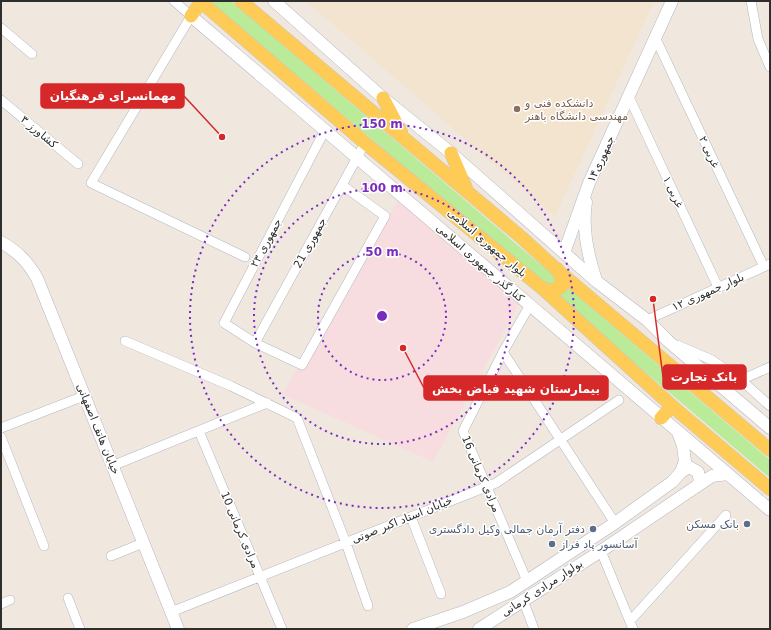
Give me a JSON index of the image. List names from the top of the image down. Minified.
{"streets":{"main road":["بلوار جمهوری اسلامی"],"street":["کشاورز ۳","۲ غربی","جمهوری۱۴","۱ غربی","۲۳ جمهوری","جمهوری 21","کنارگذر جمهوری اسلامی","بلوار جمهوری ۱۲","خیابان هاتف اصفهانی","مرادی کرمانی 16","خیابان استاد اکبر صوتی","مرادی کرمانی 10","بولوار مرادی کرمانی"]},"crossings":[["۲ غربی","جمهوری۱۴"],["۲ غربی","بلوار جمهوری ۱۲"],["جمهوری۱۴","۱ غربی"],["۱ غربی","بلوار جمهوری ۱۲"],["۲۳ جمهوری","جمهوری 21"],["۲۳ جمهوری","کنارگذر جمهوری اسلامی"],["جمهوری 21","بلوار جمهوری اسلامی"],["جمهوری 21","کنارگذر جمهوری اسلامی"],["کنارگذر جمهوری اسلامی","مرادی کرمانی 16"],["کنارگذر جمهوری اسلامی","بولوار مرادی کرمانی"],["خیابان هاتف اصفهانی","خیابان استاد اکبر صوتی"],["مرادی کرمانی 16","خیابان استاد اکبر صوتی"],["مرادی کرمانی 16","بولوار مرادی کرمانی"],["خیابان استاد اکبر صوتی","مرادی کرمانی 10"]],"places":["دانشکده فنی و مهندسی دانشگاه باهنر","مهمانسرای فرهنگیان","بانک تجارت","بیمارستان شهید فیاض بخش","بانک مسکن","دفتر آرمان جمالی وکیل دادگستری","آسانسور پاد فراز"],"rings":["150 m","100 m","50 m"]}
